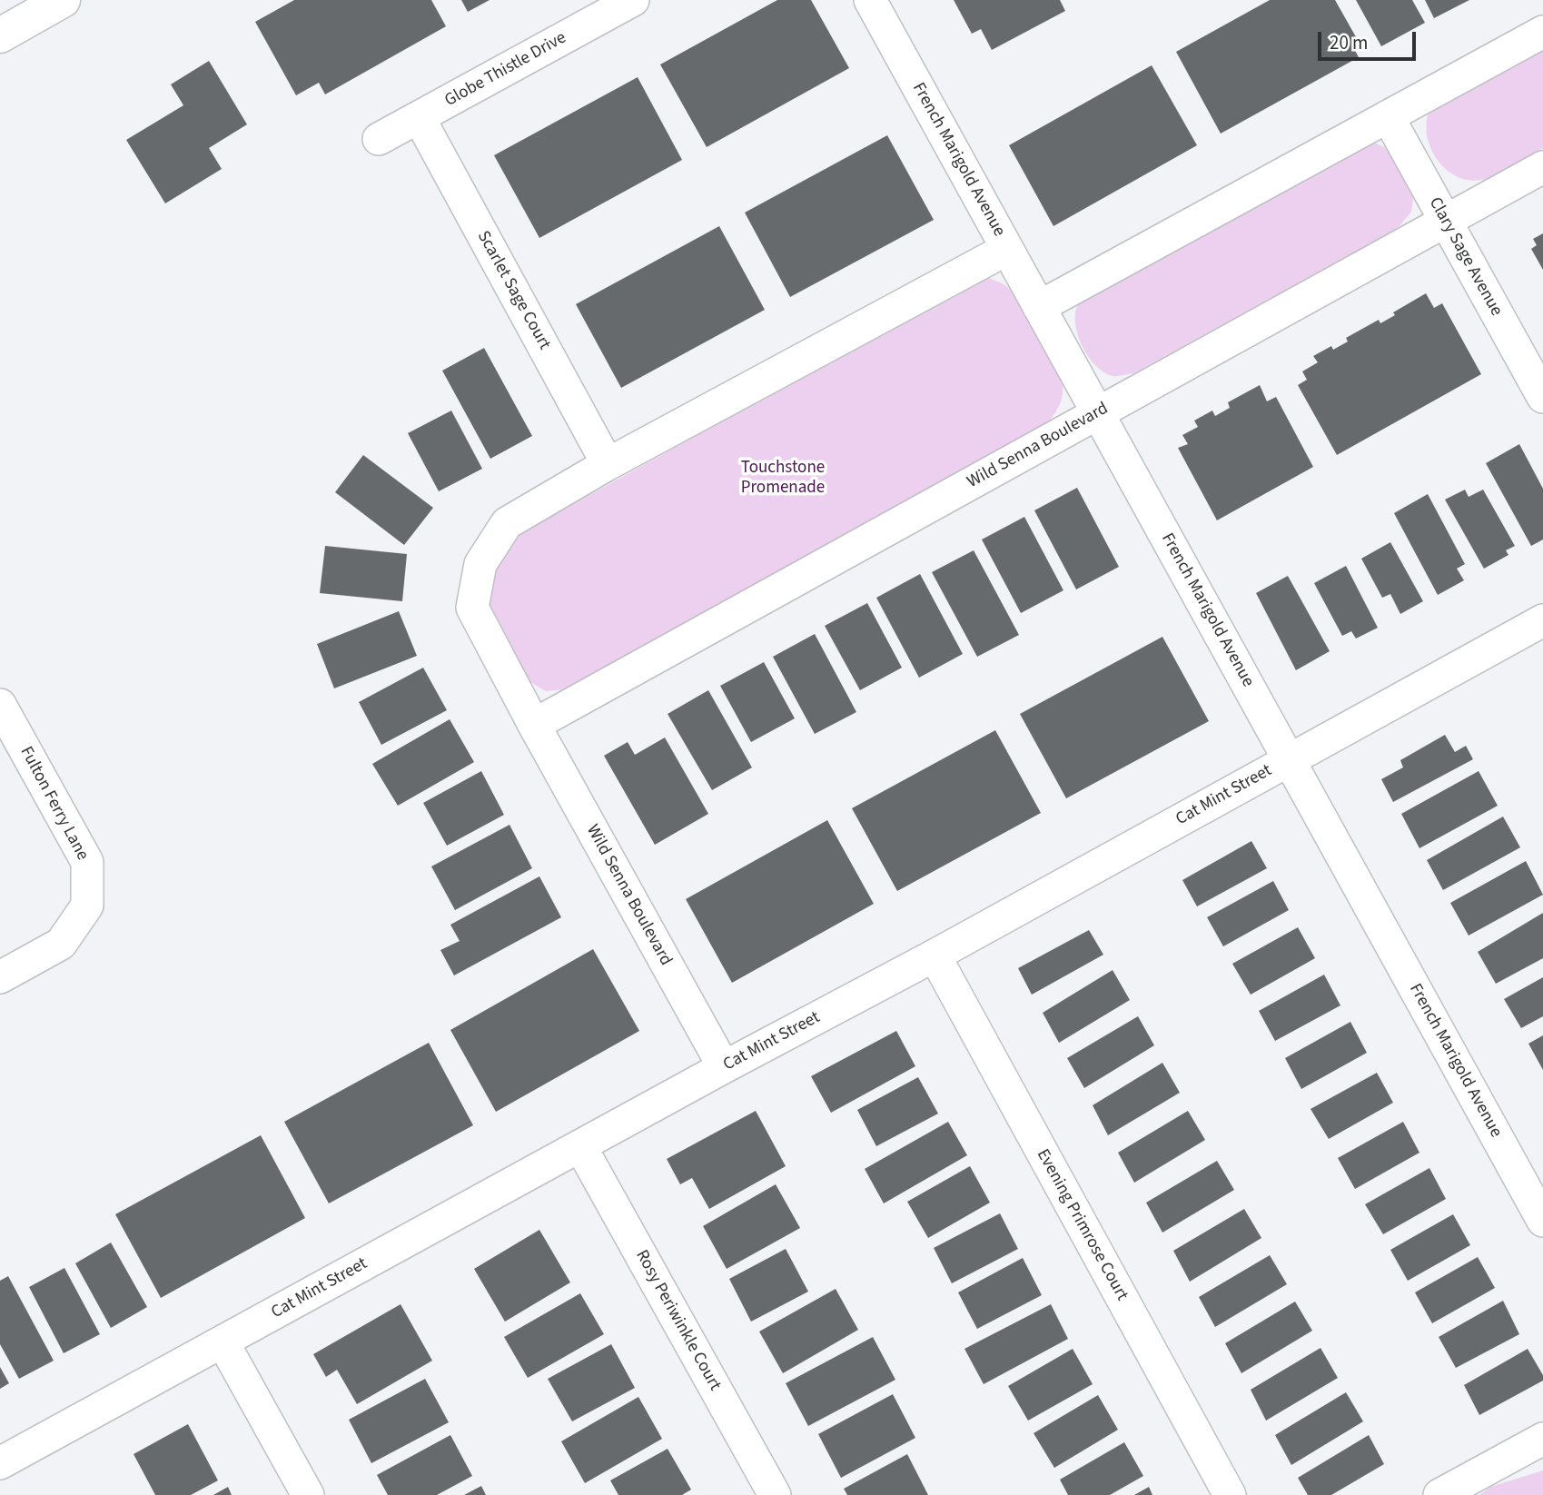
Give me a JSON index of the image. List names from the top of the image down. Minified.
{"streets":{"street":["Globe Thistle Drive","French Marigold Avenue","Clary Sage Avenue","Scarlet Sage Court","Wild Senna Boulevard","Cat Mint Street","Fulton Ferry Lane","Evening Primrose Court","Rosy Periwinkle Court"]},"crossings":[["Globe Thistle Drive","Scarlet Sage Court"],["French Marigold Avenue","Wild Senna Boulevard"],["French Marigold Avenue","Cat Mint Street"],["Clary Sage Avenue","Wild Senna Boulevard"],["Scarlet Sage Court","Wild Senna Boulevard"],["Wild Senna Boulevard","Cat Mint Street"],["Cat Mint Street","Evening Primrose Court"],["Cat Mint Street","Rosy Periwinkle Court"]],"parks":["Touchstone Promenade"],"scale_bar":"20 m"}
